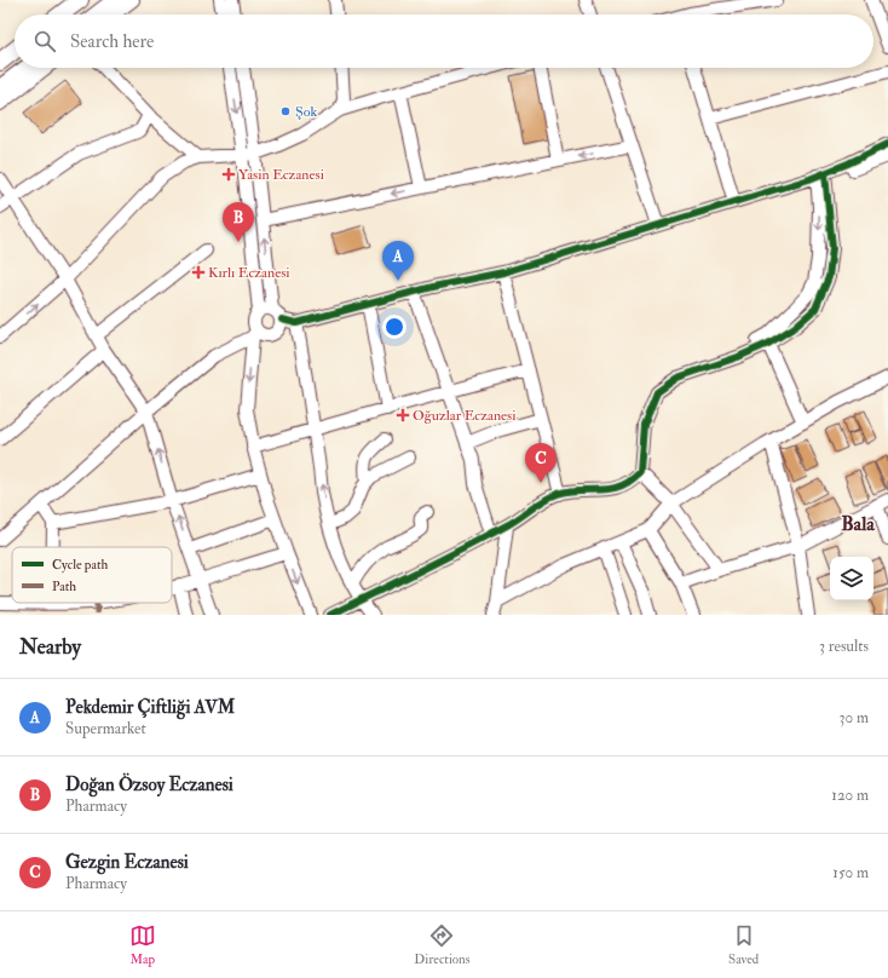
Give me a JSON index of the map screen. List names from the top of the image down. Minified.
{"districts":["Bala"],"places":{"other":["Şok"],"health":["Yasin Eczanesi","Kırlı Eczanesi","Oğuzlar Eczanesi"]},"legend":["Cycle path","Path"],"page":{"search":"Search here","pins":["B","A","C"],"heading":["Nearby","3 results"],"list":[{"mark":"A","name":"Pekdemir Çiftliği AVM","note":"Supermarket","value":"30 m"},{"mark":"B","name":"Doğan Özsoy Eczanesi","note":"Pharmacy","value":"120 m"},{"mark":"C","name":"Gezgin Eczanesi","note":"Pharmacy","value":"150 m"}],"nav":["Map","Directions","Saved"]}}
